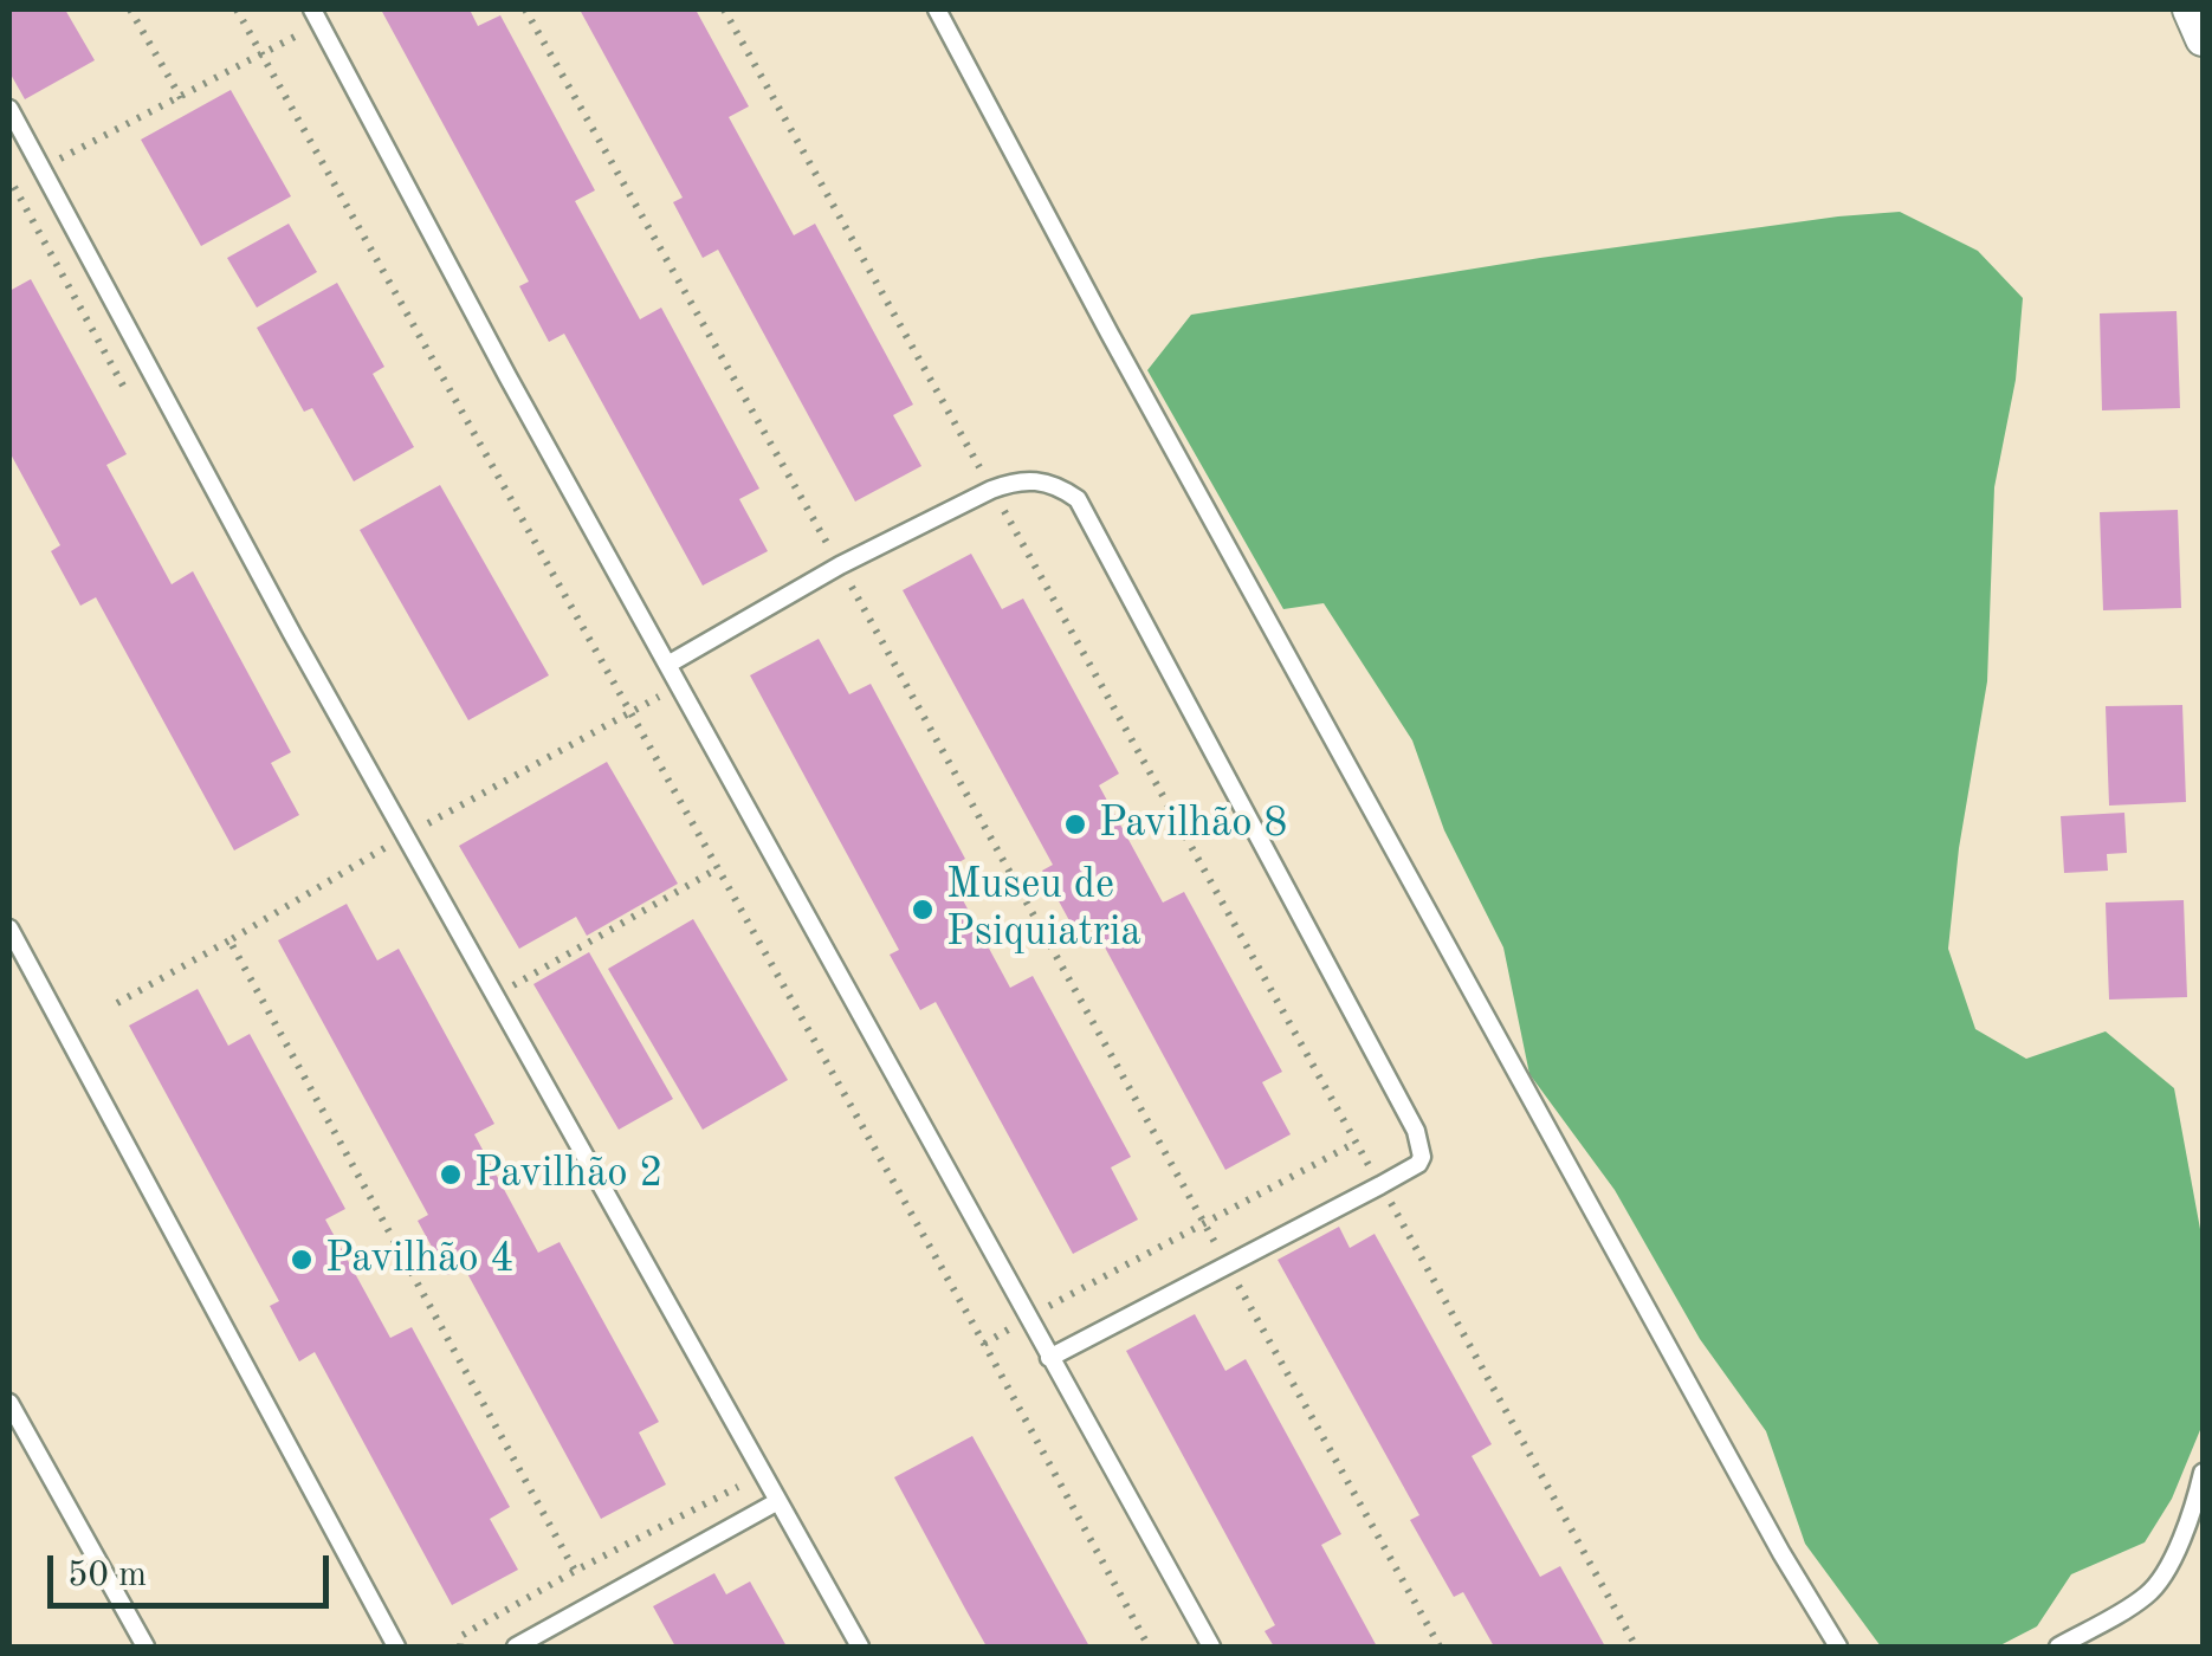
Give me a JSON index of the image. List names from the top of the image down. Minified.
{"places":["Pavilhão 8","Museu de Psiquiatria","Pavilhão 2","Pavilhão 4"],"scale_bar":"50 m"}
